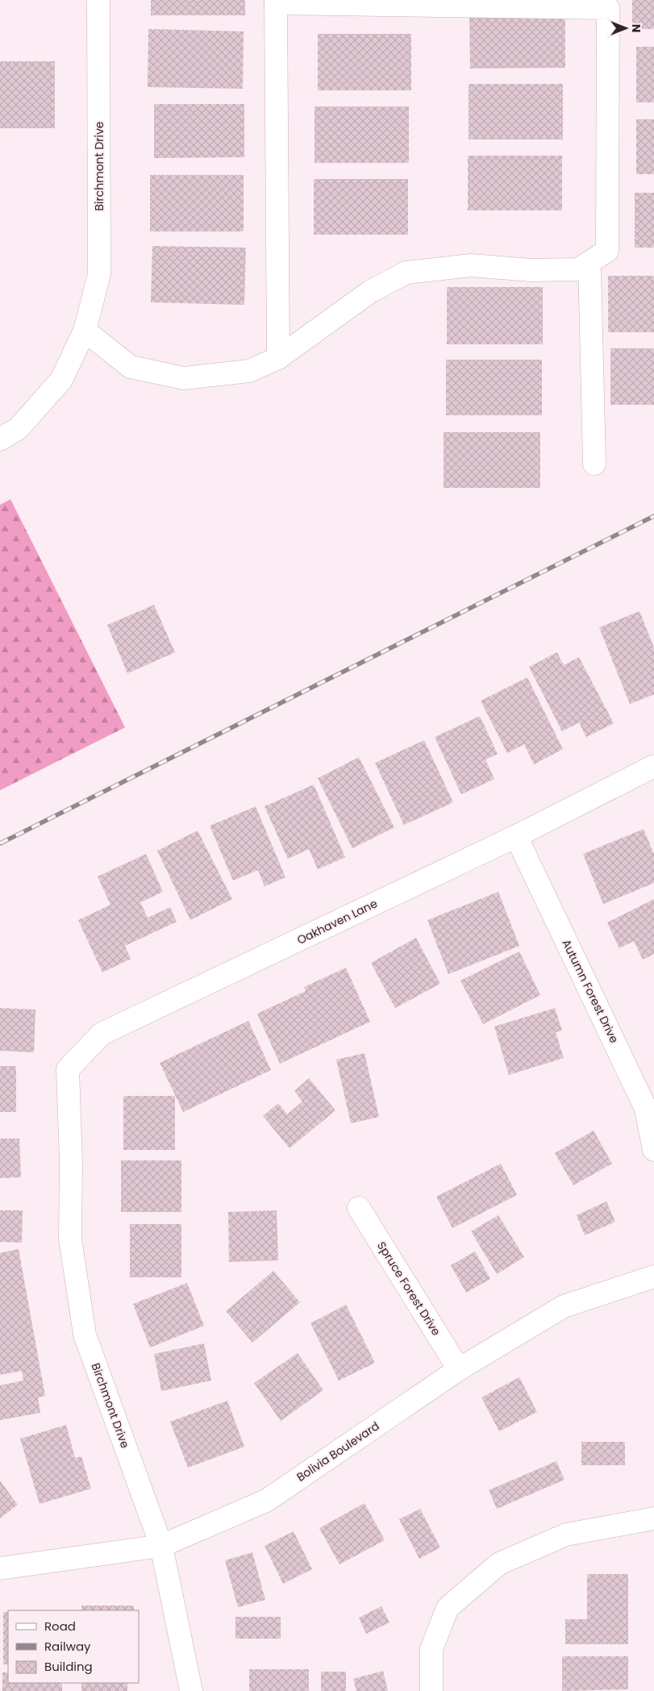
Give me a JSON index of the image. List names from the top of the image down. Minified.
{"streets":{"street":["Birchmont Drive","Oakhaven Lane","Autumn Forest Drive","Spruce Forest Drive","Bolivia Boulevard"]},"crossings":[["Birchmont Drive","Oakhaven Lane"],["Birchmont Drive","Bolivia Boulevard"],["Oakhaven Lane","Autumn Forest Drive"],["Spruce Forest Drive","Bolivia Boulevard"]],"legend":["Road","Railway","Building"],"north":"right"}
